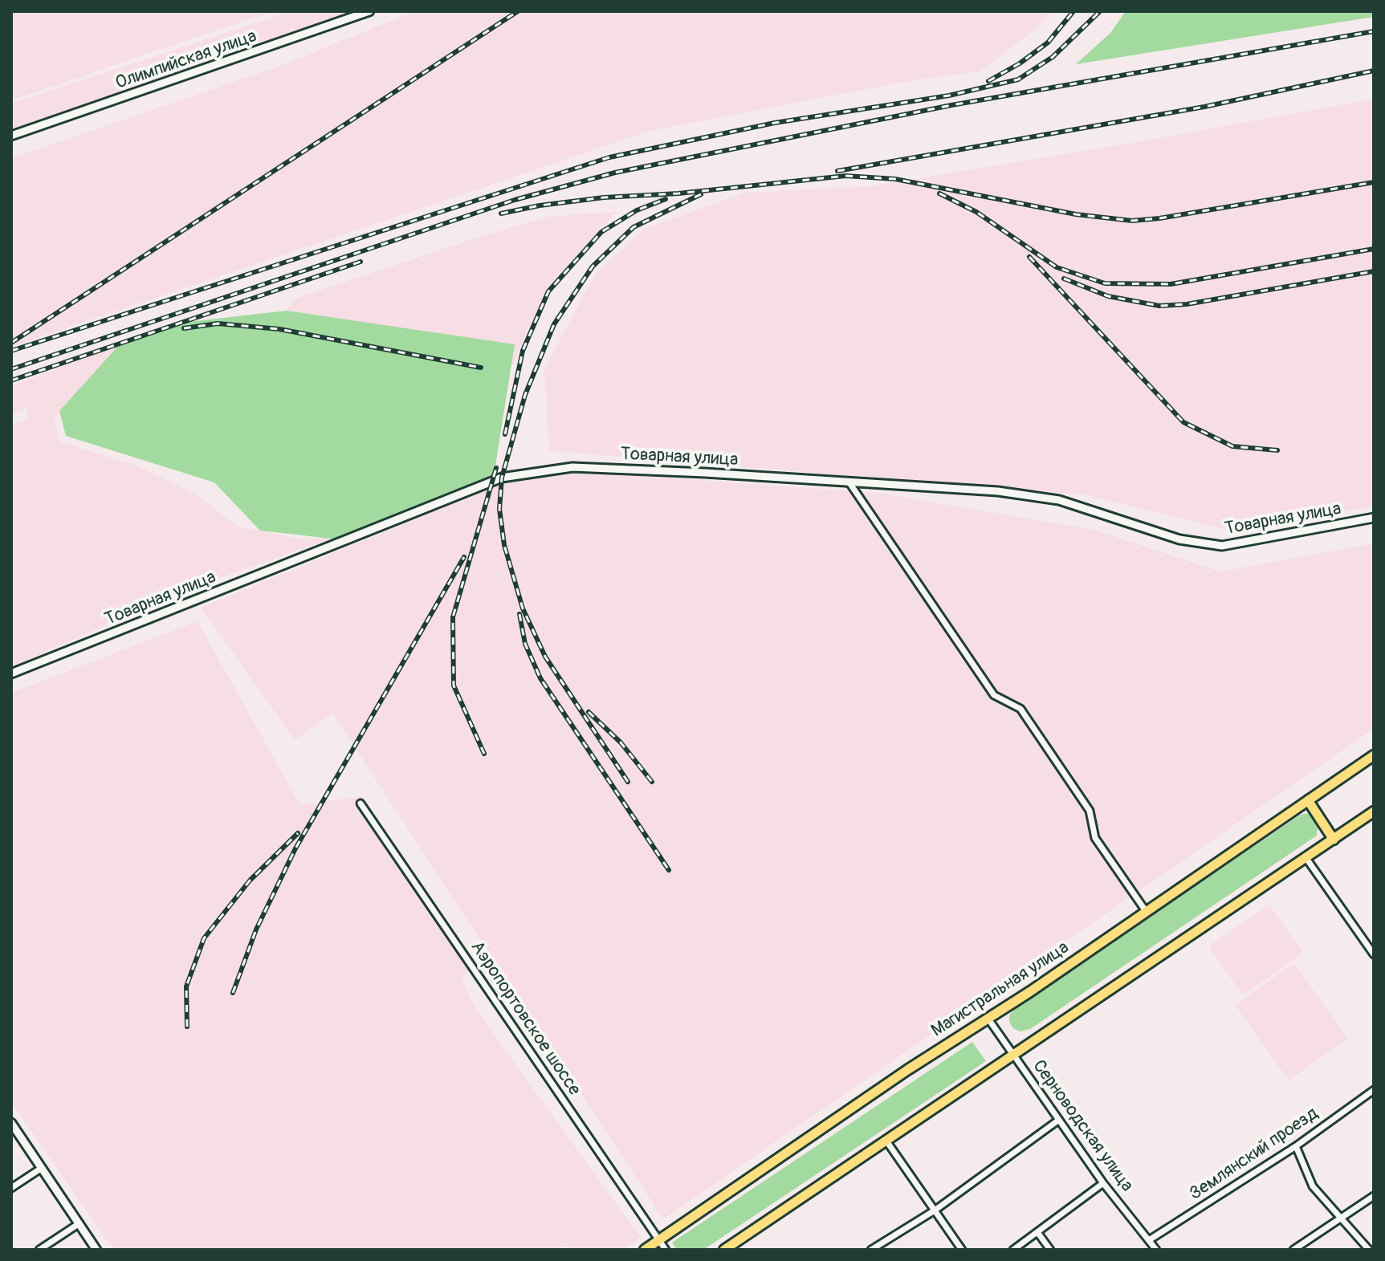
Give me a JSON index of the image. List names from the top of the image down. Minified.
{"streets":{"main road":["Магистральная улица"],"street":["Олимпийская улица","Товарная улица","Аэропортовское шоссе","Серноводская улица","Землянский проезд"]},"crossings":[["Магистральная улица","Аэропортовское шоссе"],["Магистральная улица","Серноводская улица"],["Серноводская улица","Землянский проезд"]]}
